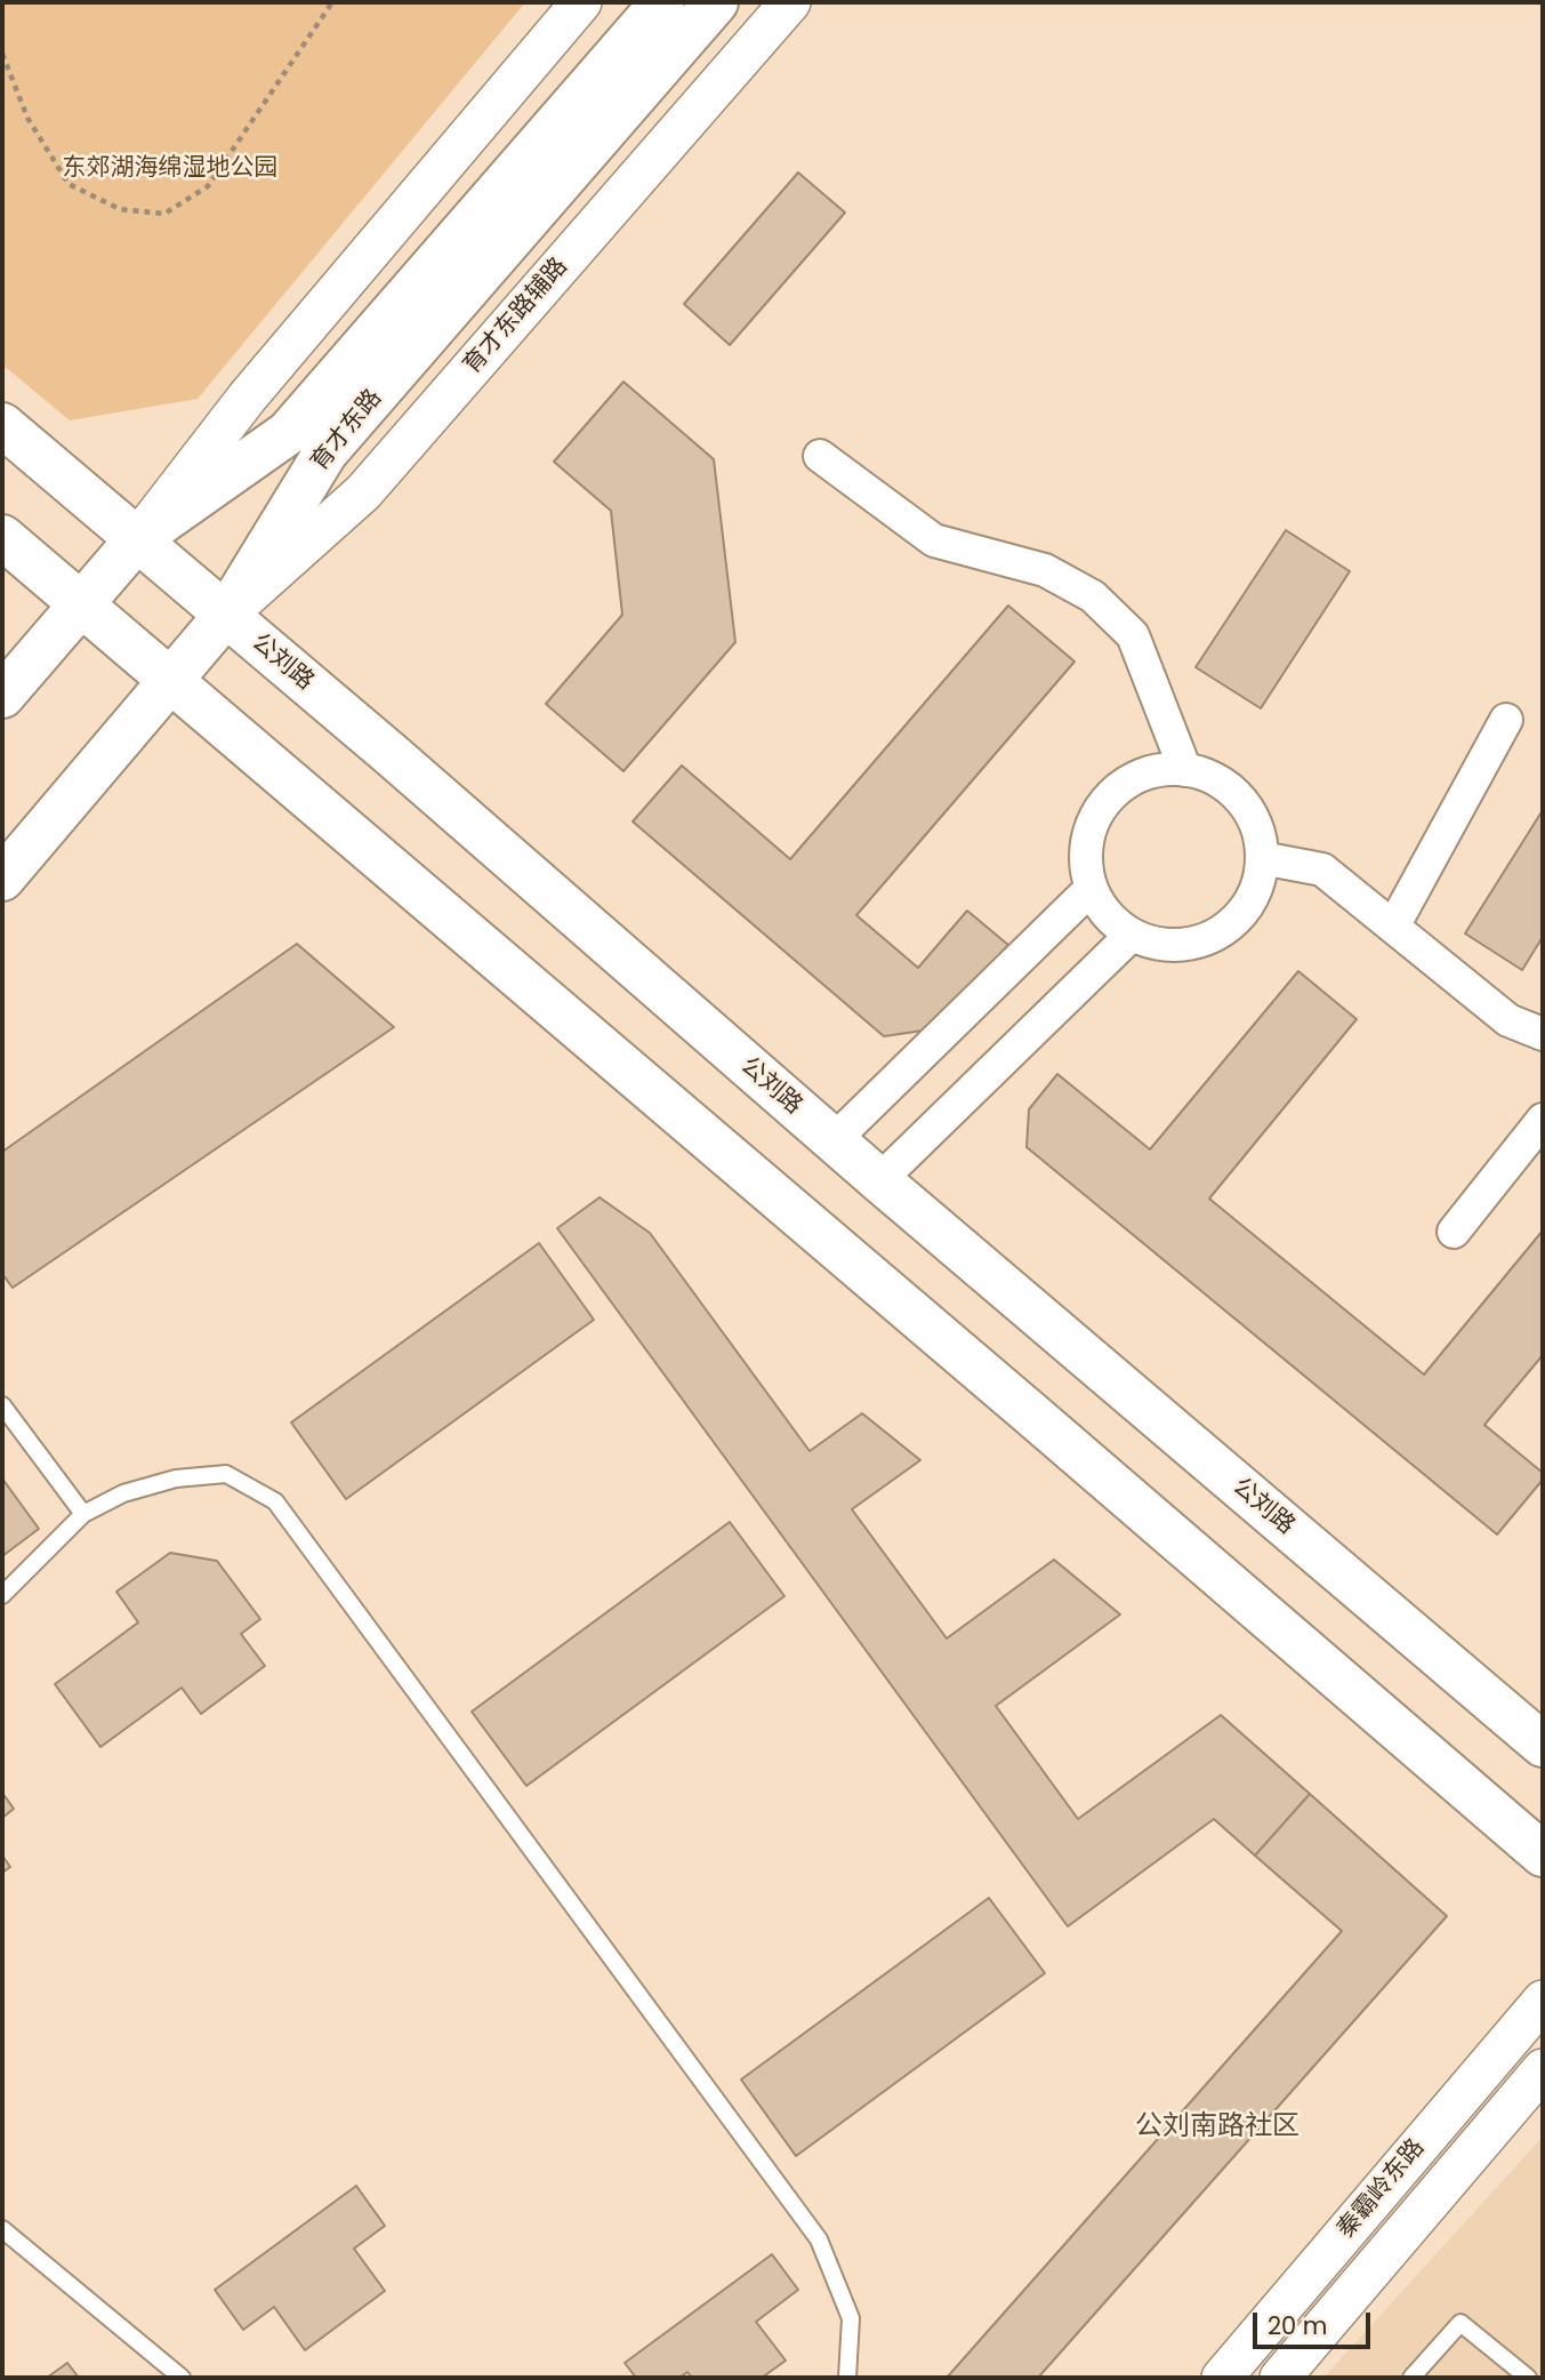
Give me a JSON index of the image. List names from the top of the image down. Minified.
{"streets":{"main road":["育才东路","公刘路"],"street":["育才东路辅路","秦霸岭东路"]},"crossings":[["育才东路辅路","育才东路"],["育才东路辅路","公刘路"],["育才东路","公刘路"]],"districts":["公刘南路社区"],"parks":["东郊湖海绵湿地公园"],"scale_bar":"20 m"}
